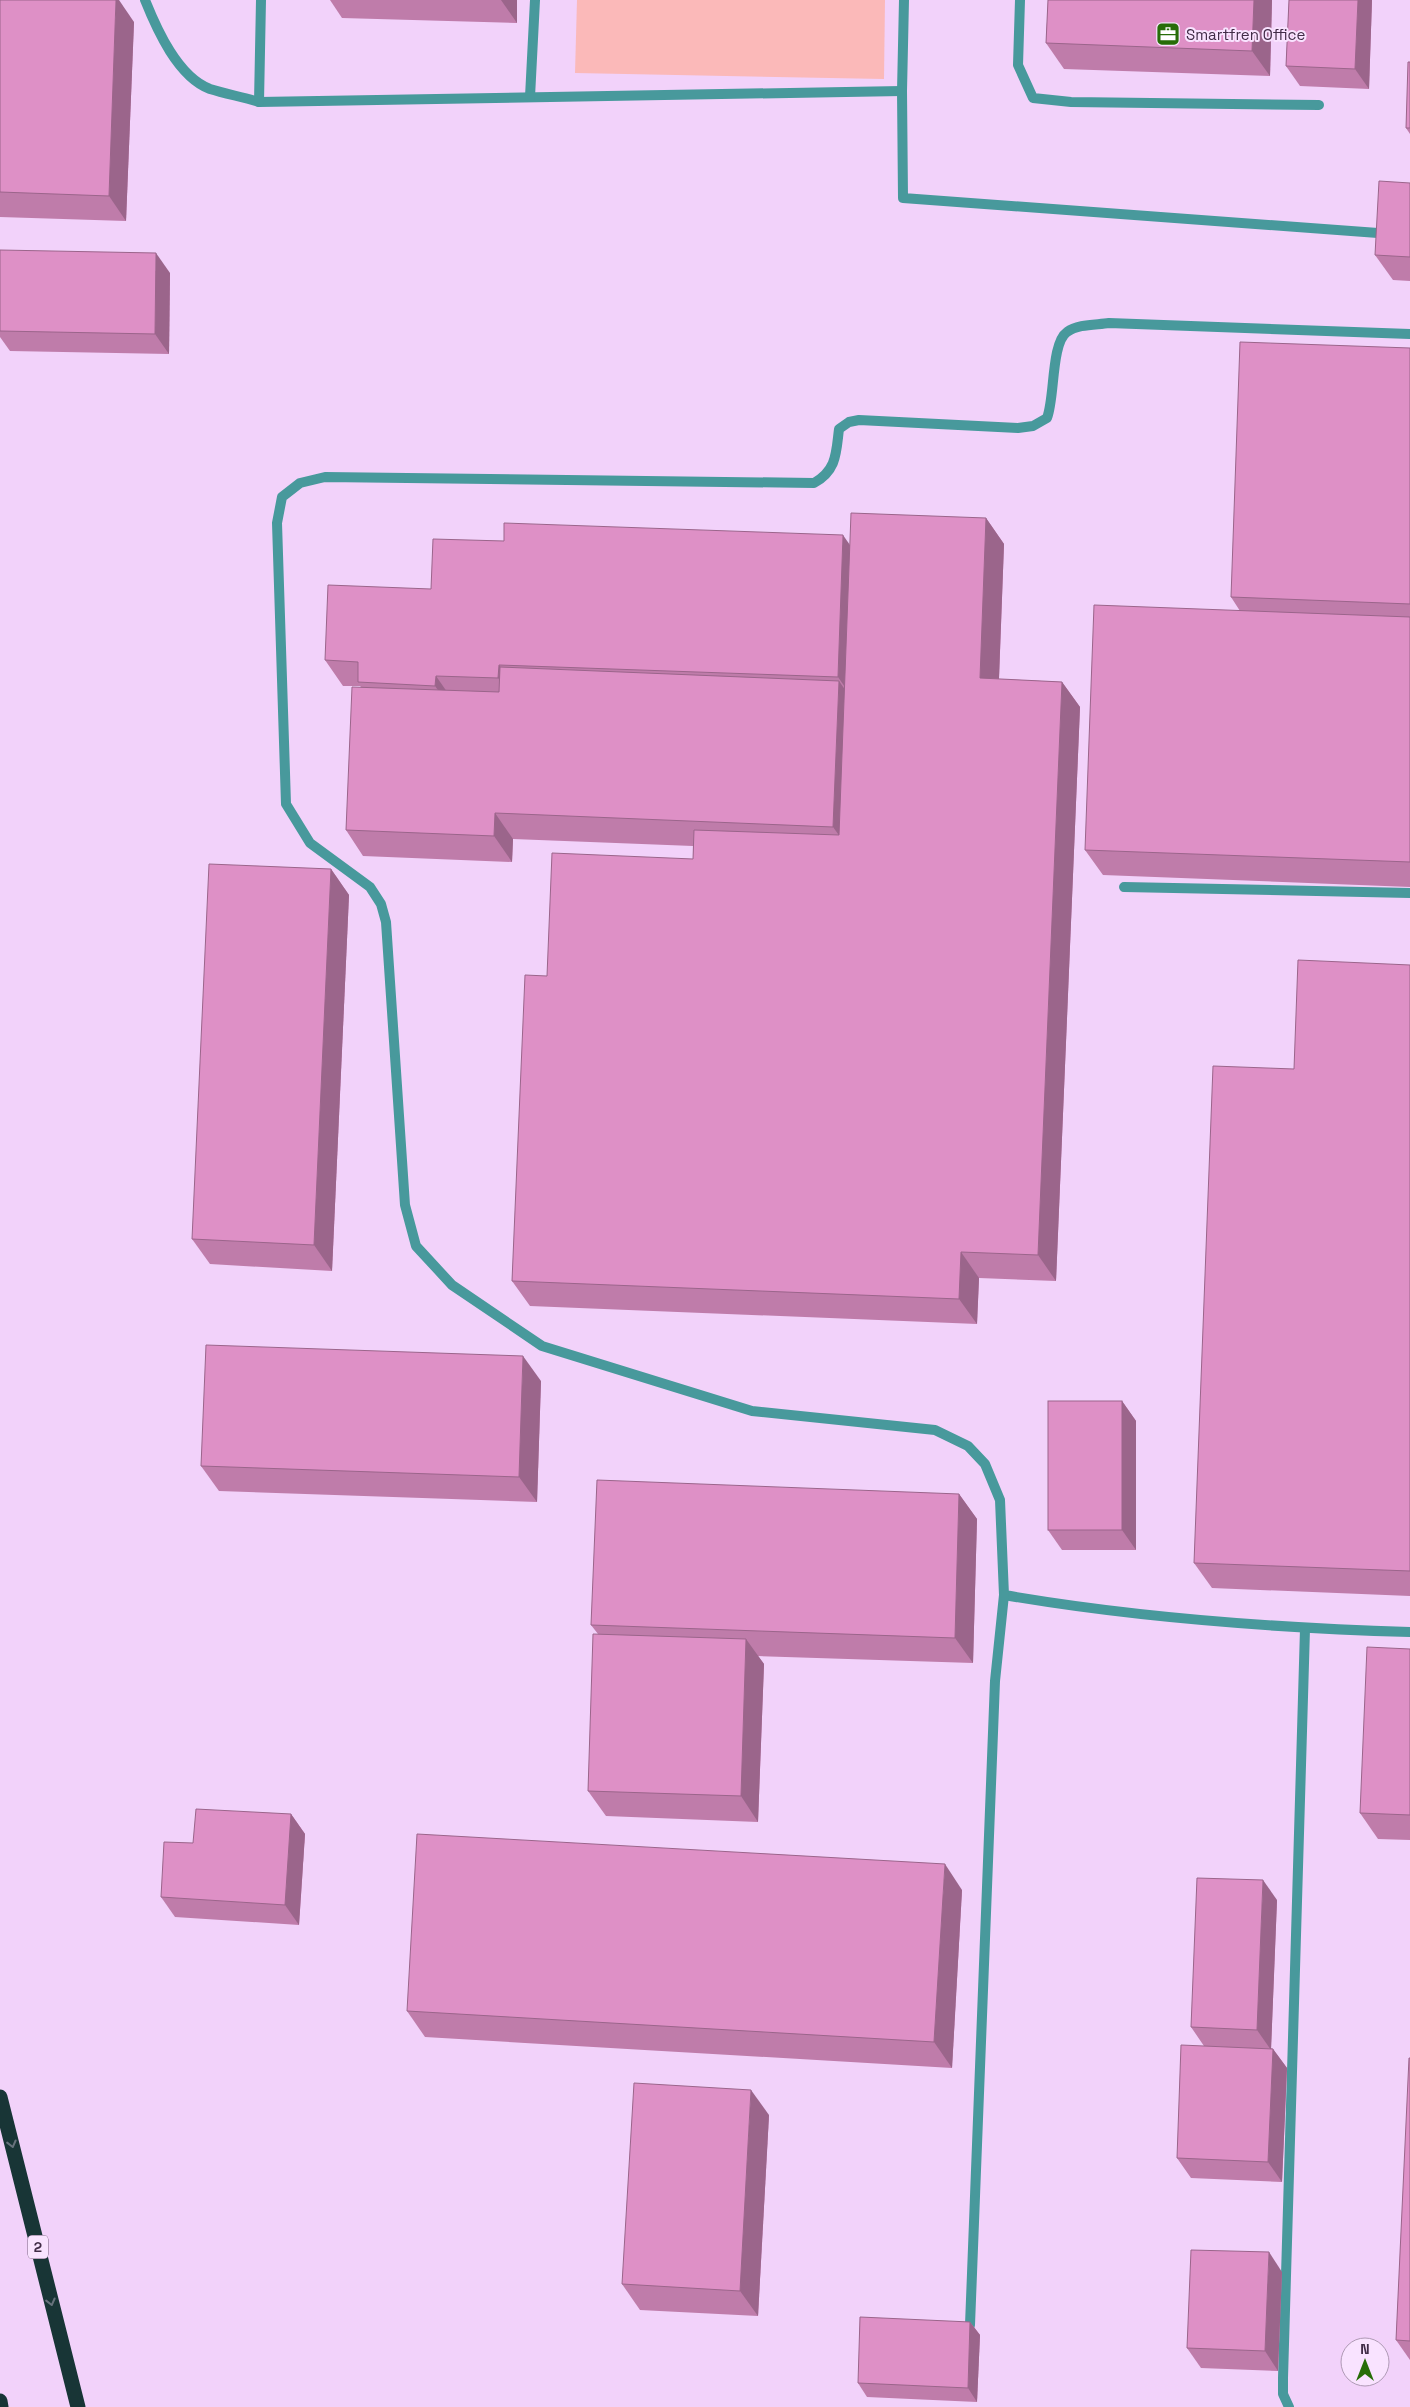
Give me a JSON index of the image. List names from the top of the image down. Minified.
{"streets":{"highway":["2"]},"places":{"office":["Smartfren Office"]},"north":"top"}
